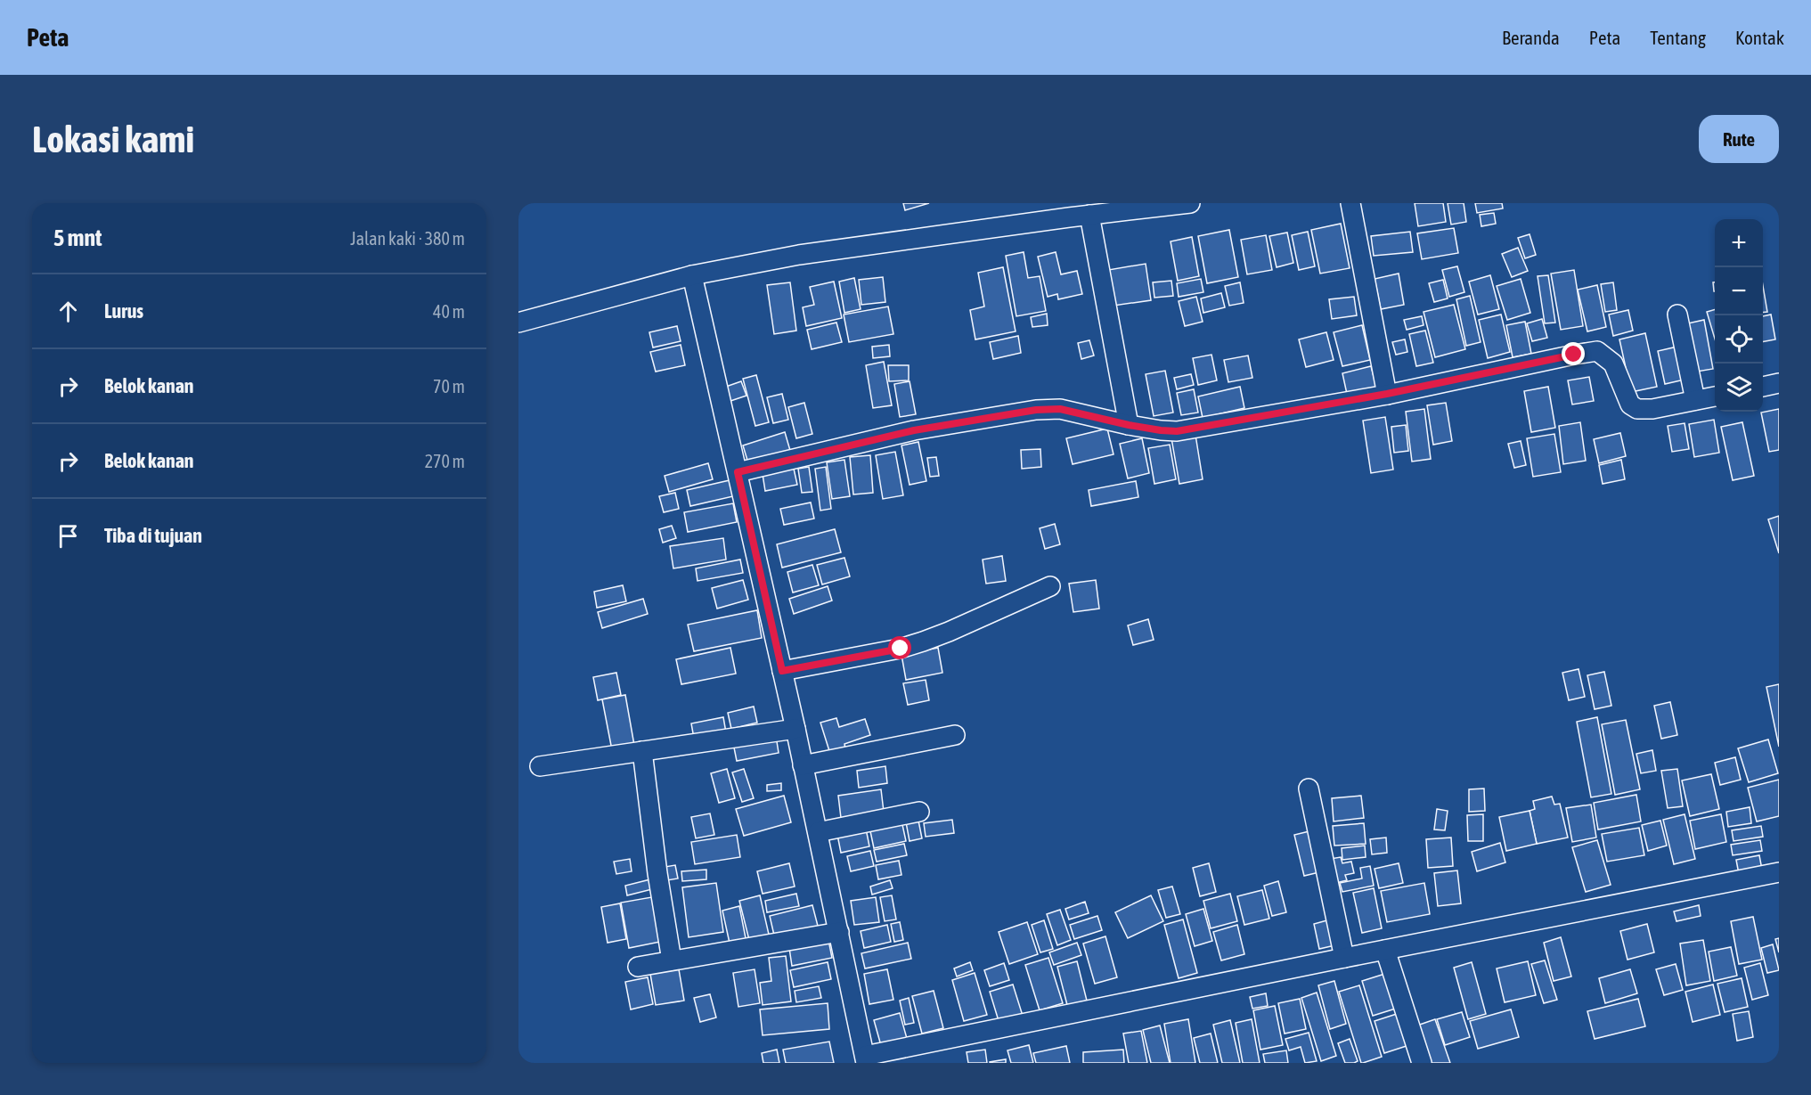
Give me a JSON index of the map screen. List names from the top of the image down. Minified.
{"page":{"header":"Peta","nav":["Beranda","Peta","Tentang","Kontak"],"buttons":"Rute","title":"Lokasi kami","heading":["5 mnt","Jalan kaki · 380 m"],"map_buttons":["+","−"],"list":[["Lurus","40 m"],["Belok kanan","70 m"],["Belok kanan","270 m"],"Tiba di tujuan"]}}
